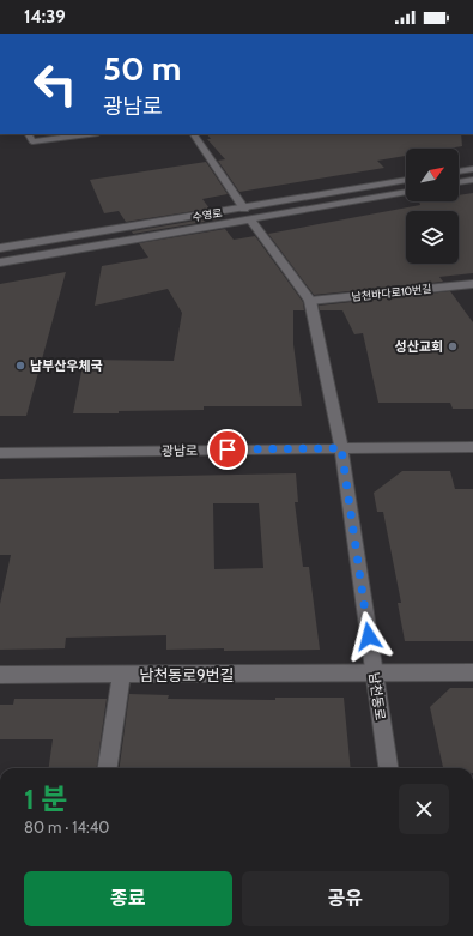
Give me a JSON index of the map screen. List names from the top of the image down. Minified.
{"streets":{"street":["수영로","남천바다로10번길","광남로","남천동로9번길","남천동로"]},"crossings":[["광남로","남천동로"],["남천동로9번길","남천동로"]],"places":["성산교회","남부산우체국"],"north":"top right","page":{"status":"14:39","turn":["50 m","광남로"],"heading":["1 분","80 m · 14:40"],"buttons":["종료","공유"]}}
